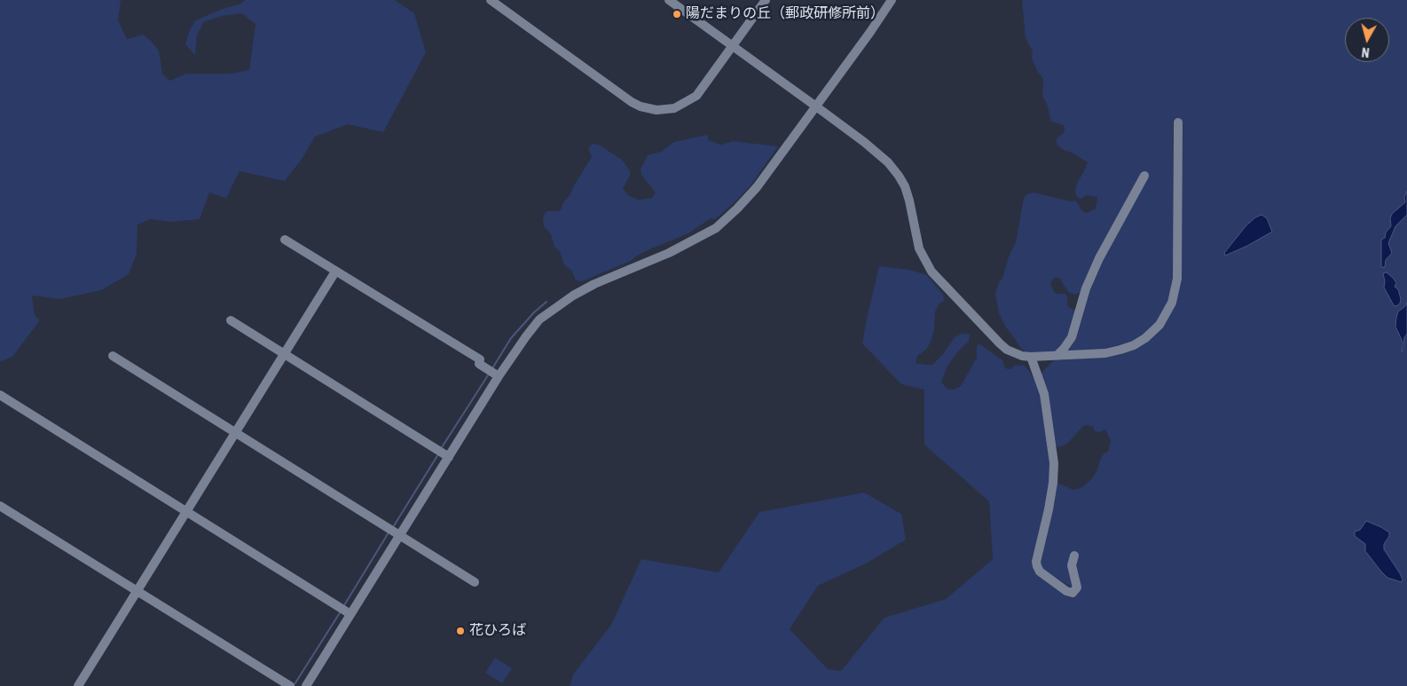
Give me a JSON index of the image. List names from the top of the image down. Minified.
{"places":["陽だまりの丘（郵政研修所前）","花ひろば"],"north":"bottom"}
